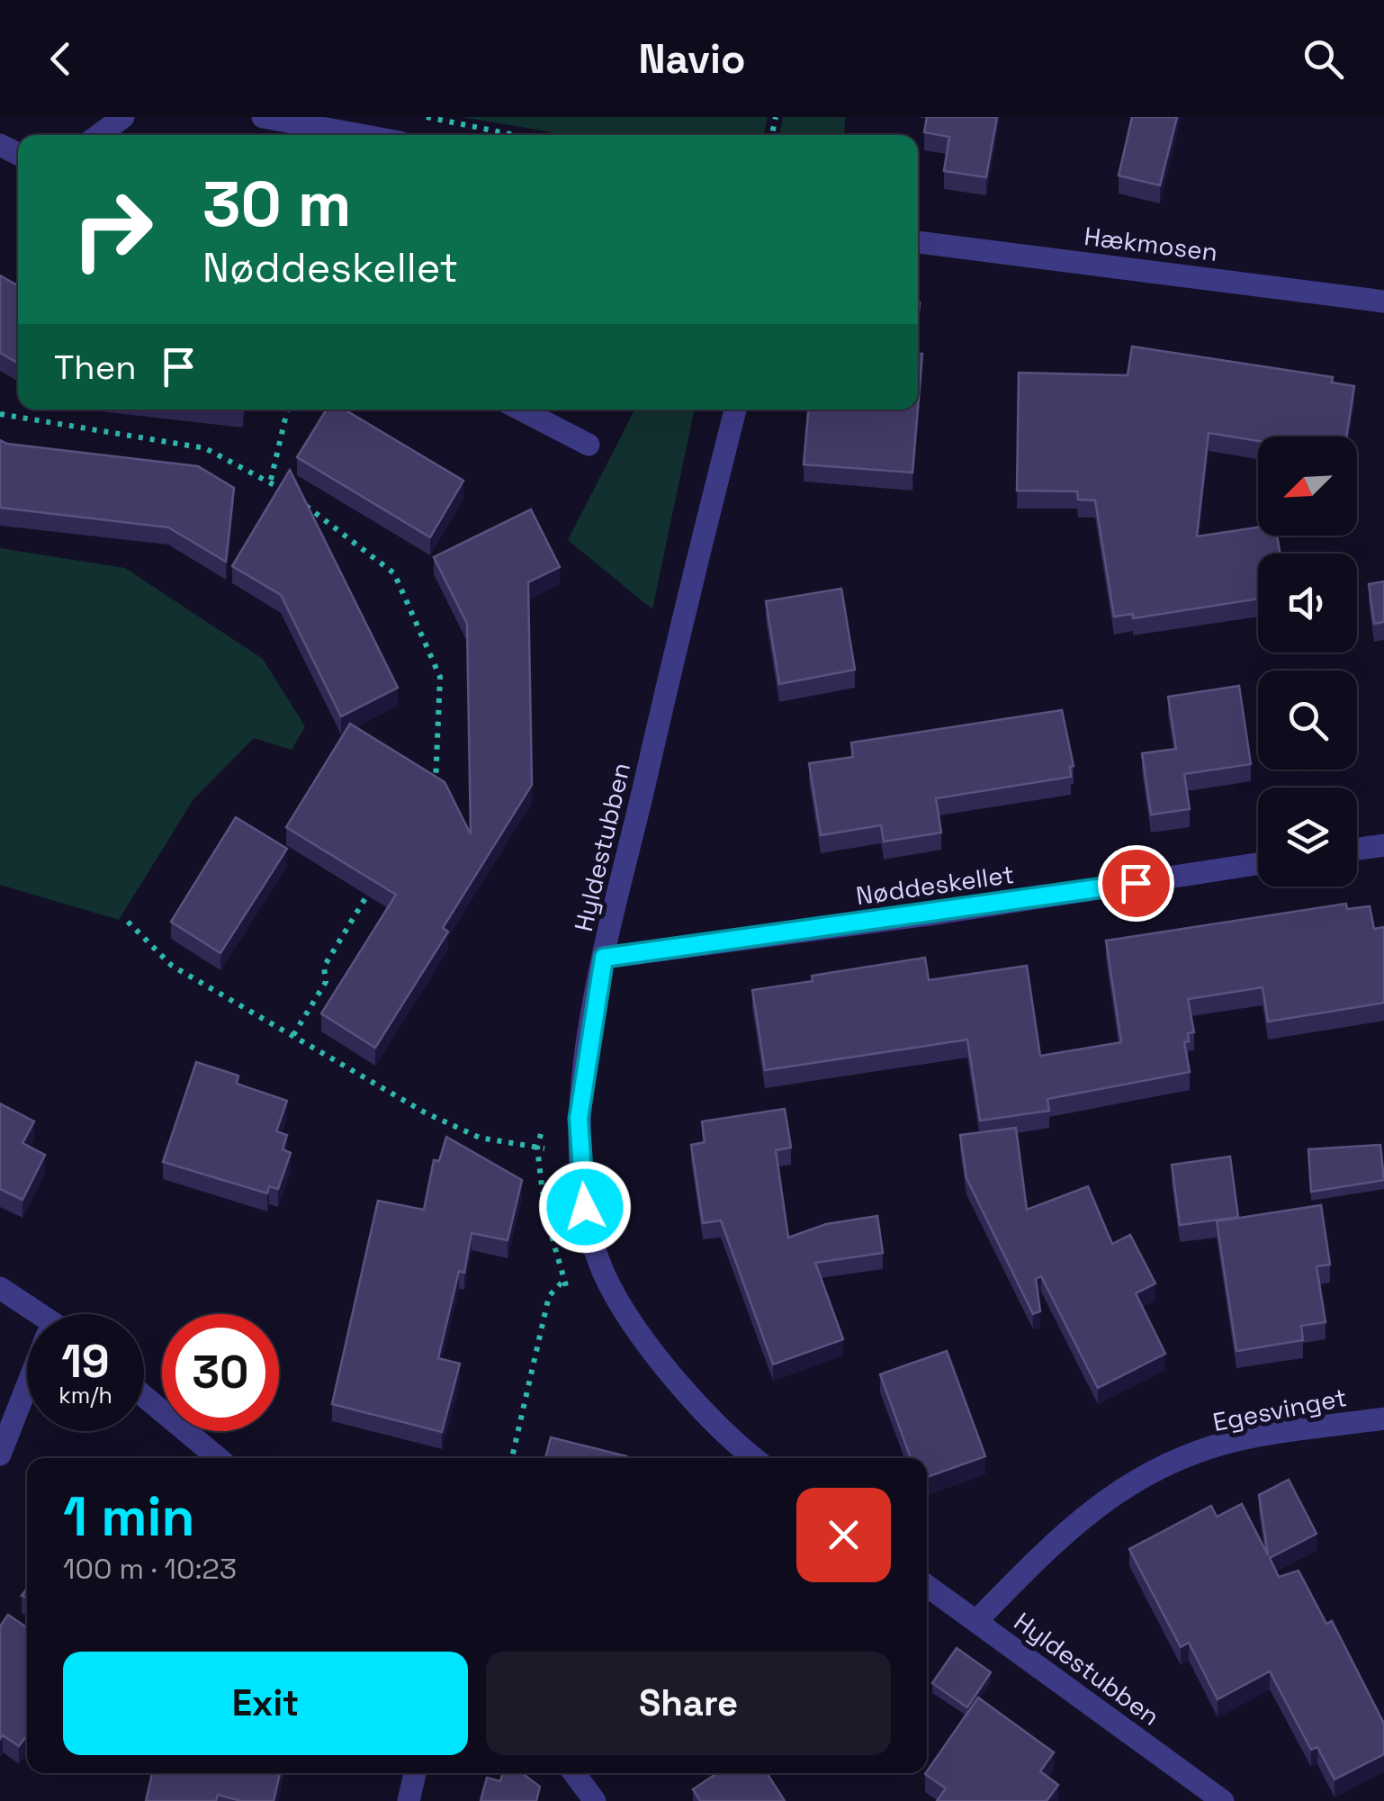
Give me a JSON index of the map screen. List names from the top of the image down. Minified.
{"streets":{"street":["Hækmosen","Hyldestubben","Nøddeskellet","Egesvinget"]},"crossings":[["Hyldestubben","Nøddeskellet"],["Hyldestubben","Egesvinget"]],"north":"bottom left","page":{"header":"Navio","turn":["30 m","Nøddeskellet"],"then":"Then","speed":"19 km/h","limit":"30","heading":["1 min","100 m · 10:23"],"buttons":["Exit","Share"]}}
